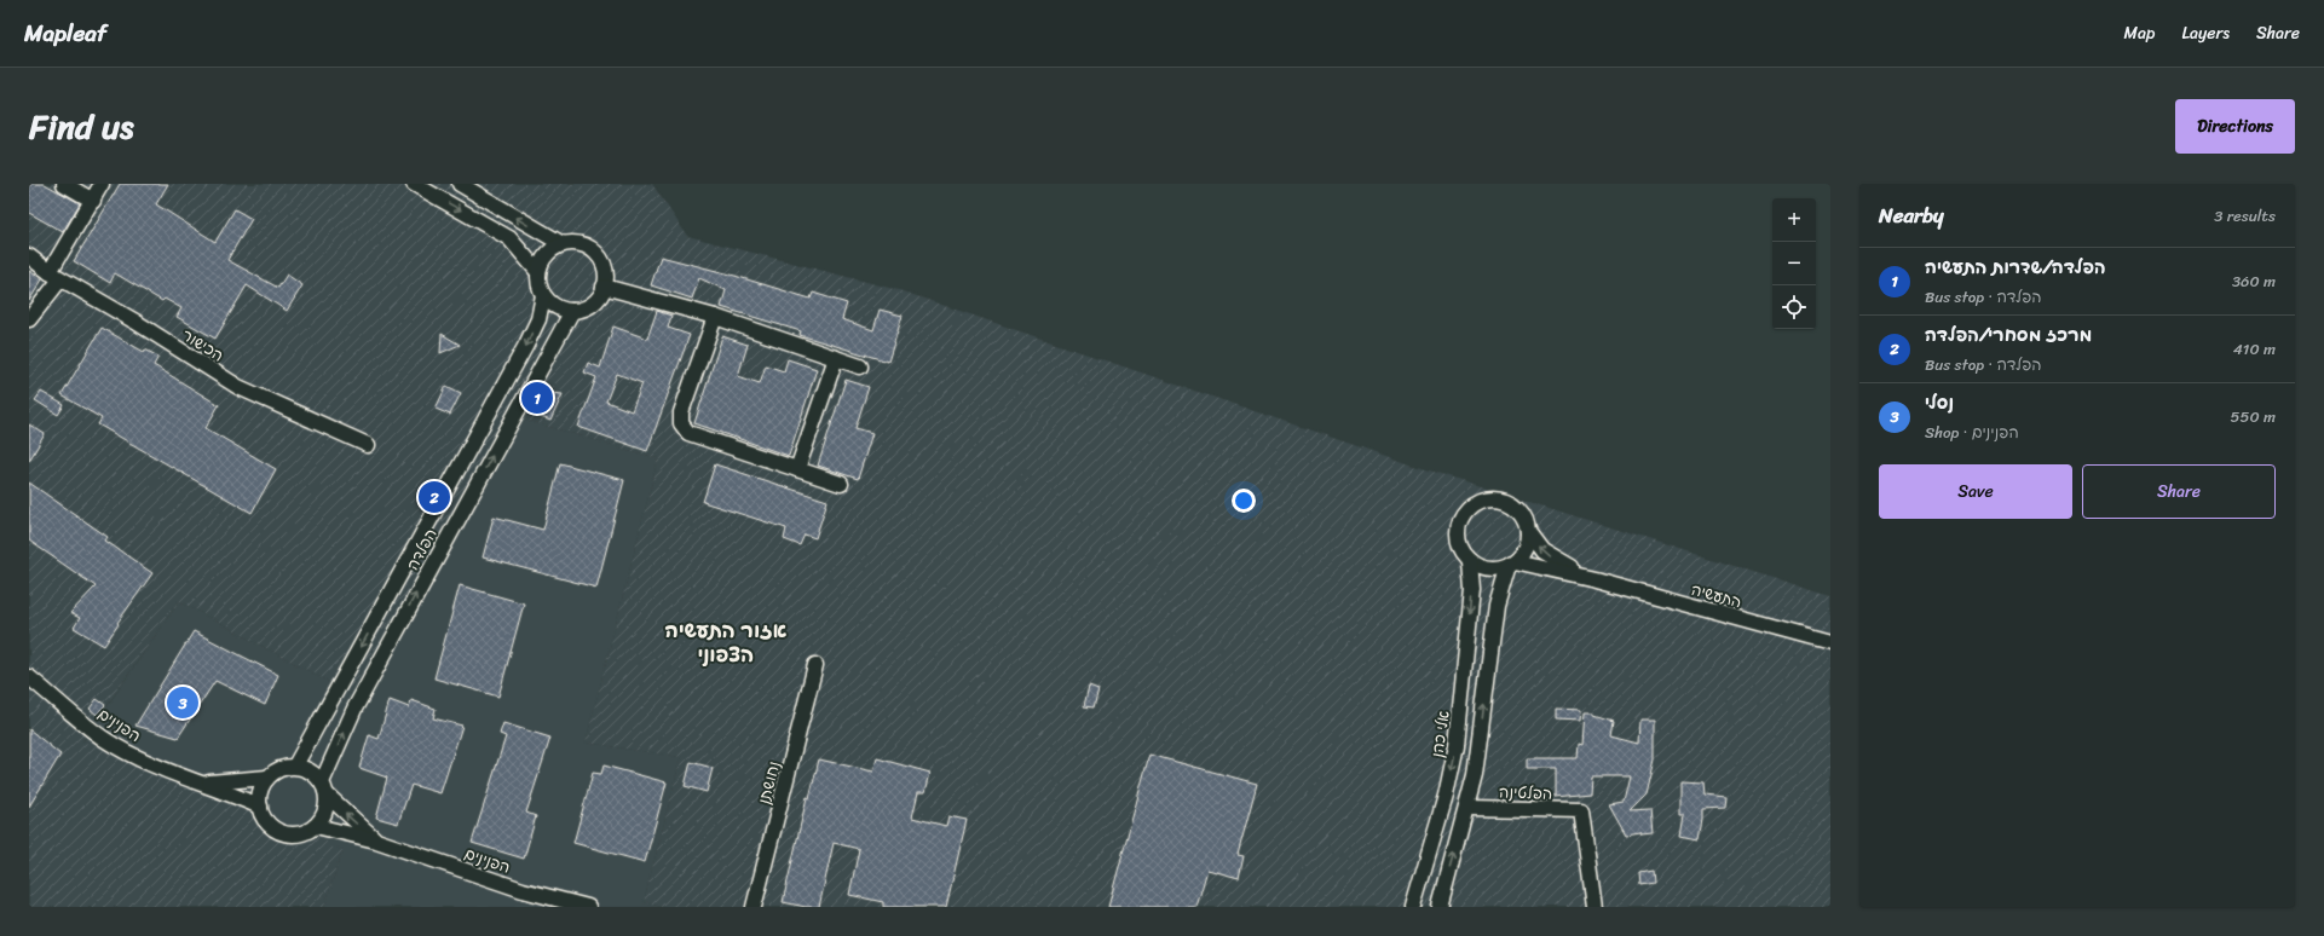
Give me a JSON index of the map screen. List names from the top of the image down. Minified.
{"streets":{"street":["הכישור","הפלדה","התעשיה","הפנינים","אלי כהן","נחושתן","הפלטינה"]},"crossings":[["הפלדה","הפנינים"],["התעשיה","אלי כהן"]],"districts":["אזור התעשיה הצפוני"],"page":{"header":"Mapleaf","nav":["Map","Layers","Share"],"title":"Find us","buttons":["Directions",["Save","Share"]],"heading":["Nearby","3 results"],"map_buttons":["+","−"],"list":[{"mark":"1","name":"הפלדה/שדרות התעשיה","note":"Bus stop · הפלדה","value":"360 m"},{"mark":"2","name":"מרכז מסחרי/הפלדה","note":"Bus stop · הפלדה","value":"410 m"},{"mark":"3","name":"נסלי","note":"Shop · הפנינים","value":"550 m"}],"pins":["1","2","3"]}}
